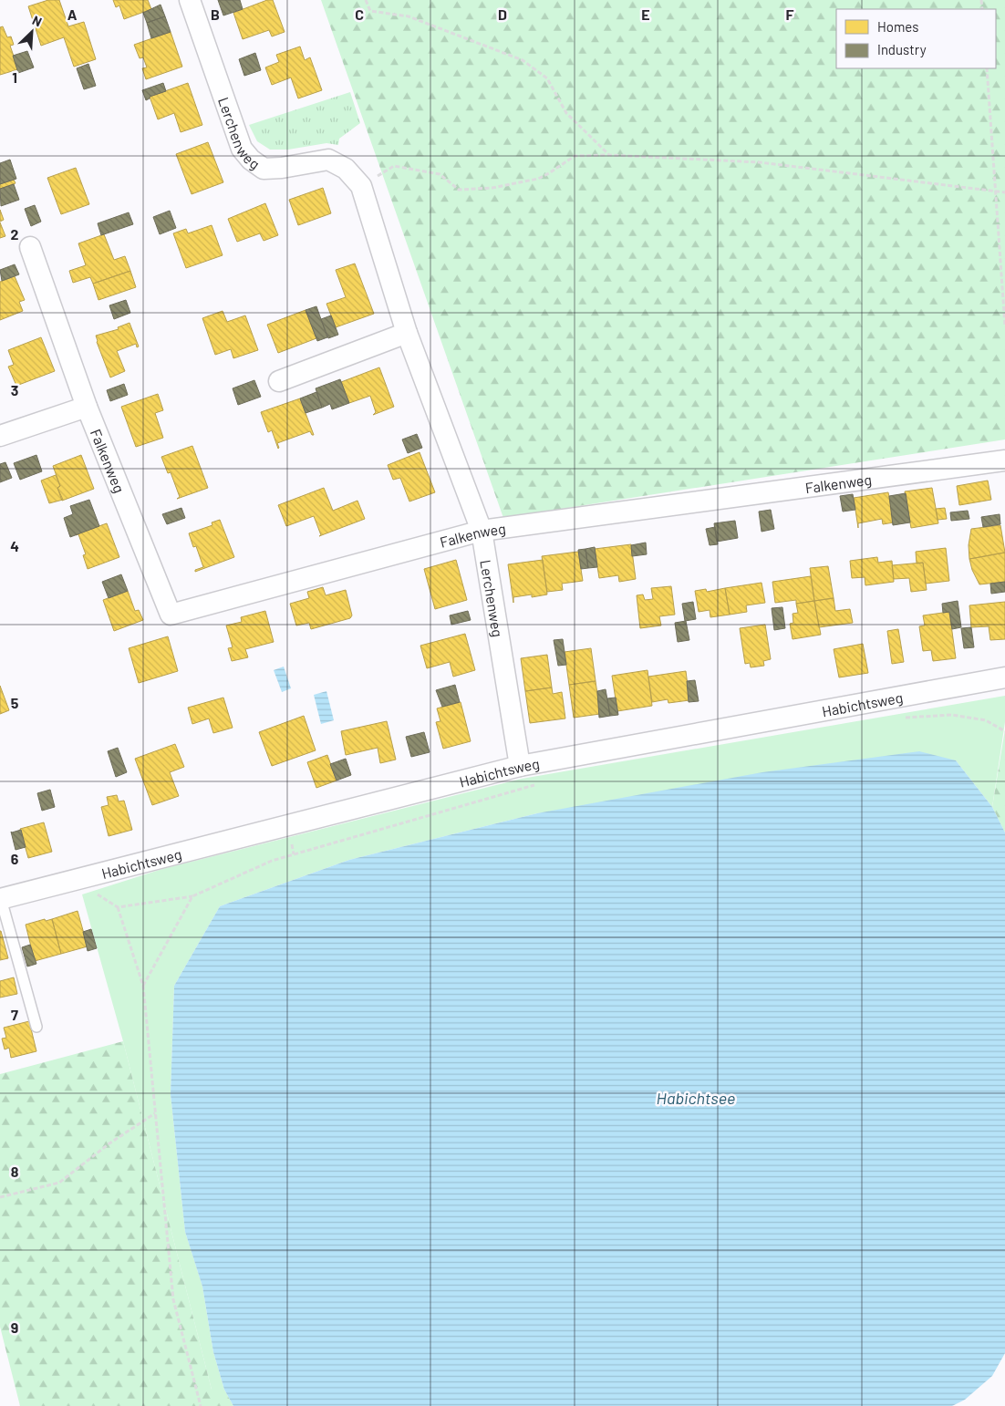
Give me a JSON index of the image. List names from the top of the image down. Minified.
{"streets":{"street":["Lerchenweg","Falkenweg","Habichtsweg"]},"crossings":[["Lerchenweg","Falkenweg"],["Lerchenweg","Habichtsweg"]],"water":["Habichtsee"],"legend":["Homes","Industry"],"north":"top right","grid":{"columns":["A","B","C","D","E","F"],"rows":["1","2","3","4","5","6","7","8","9"]}}
